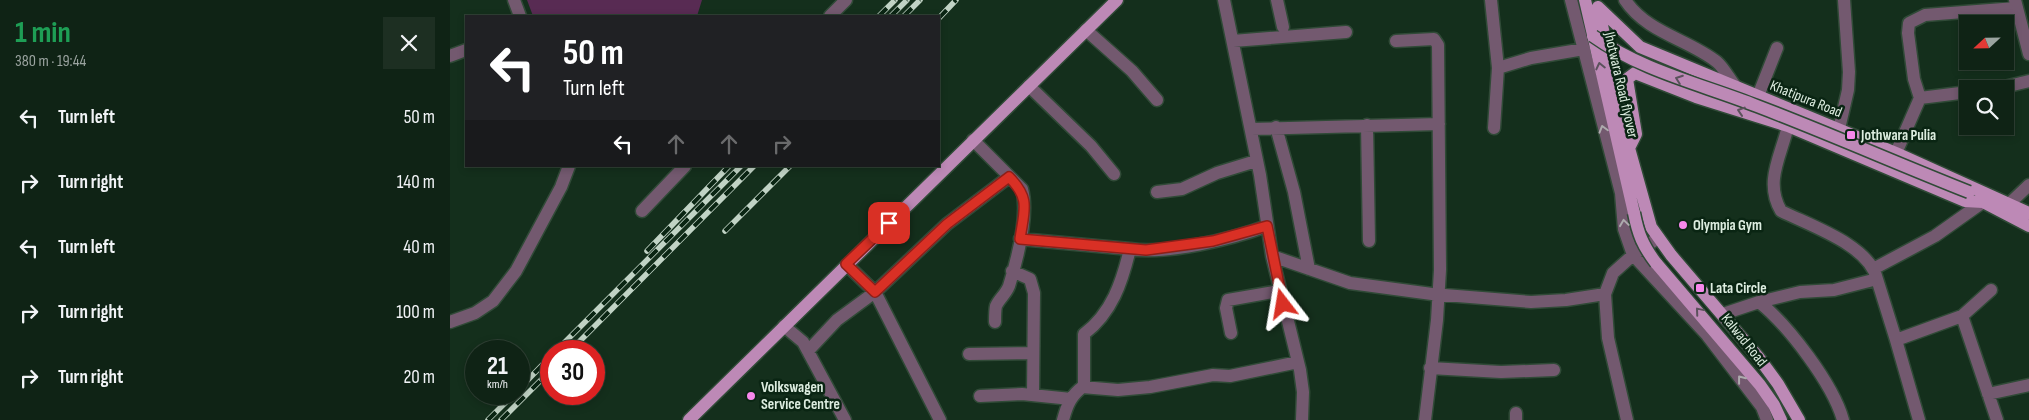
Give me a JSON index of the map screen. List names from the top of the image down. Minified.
{"streets":{"main road":["Jhotwara Road flyover","Khatipura Road","Kalwad Road"]},"crossings":[["Jhotwara Road flyover","Khatipura Road"],["Jhotwara Road flyover","Kalwad Road"]],"places":{"transit":["Jothwara Pulia","Lata Circle"],"other":["Olympia Gym","Volkswagen Service Centre"]},"north":"left","page":{"heading":["1 min","380 m · 19:44"],"turn":["50 m","Turn left"],"list":[{"name":"Turn left","value":"50 m"},{"name":"Turn right","value":"140 m"},{"name":"Turn left","value":"40 m"},{"name":"Turn right","value":"100 m"},{"name":"Turn right","value":"20 m"}],"speed":"21 km/h","limit":"30"}}
